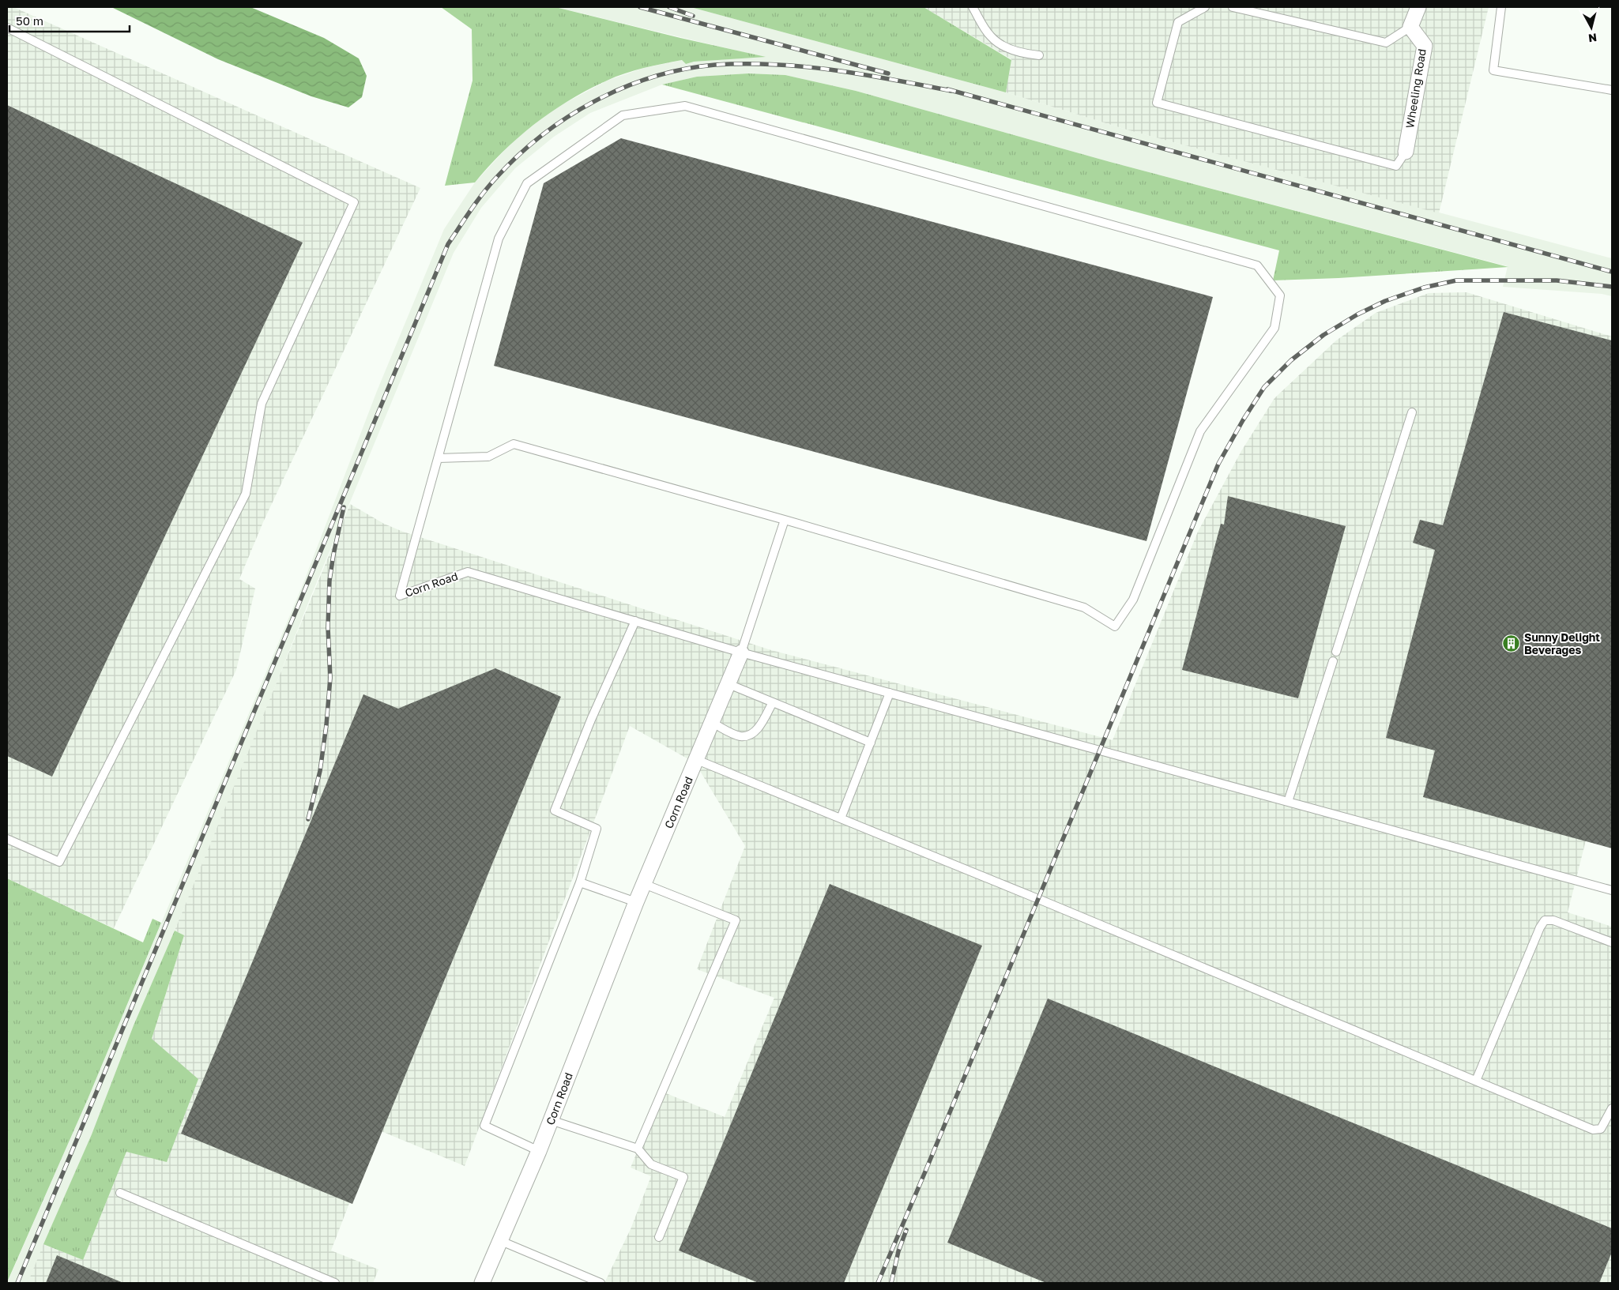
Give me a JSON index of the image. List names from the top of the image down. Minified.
{"streets":{"street":["Wheeling Road","Corn Road"]},"places":{"building":["Sunny Delight Beverages"]},"scale_bar":"50 m","north":"bottom"}
